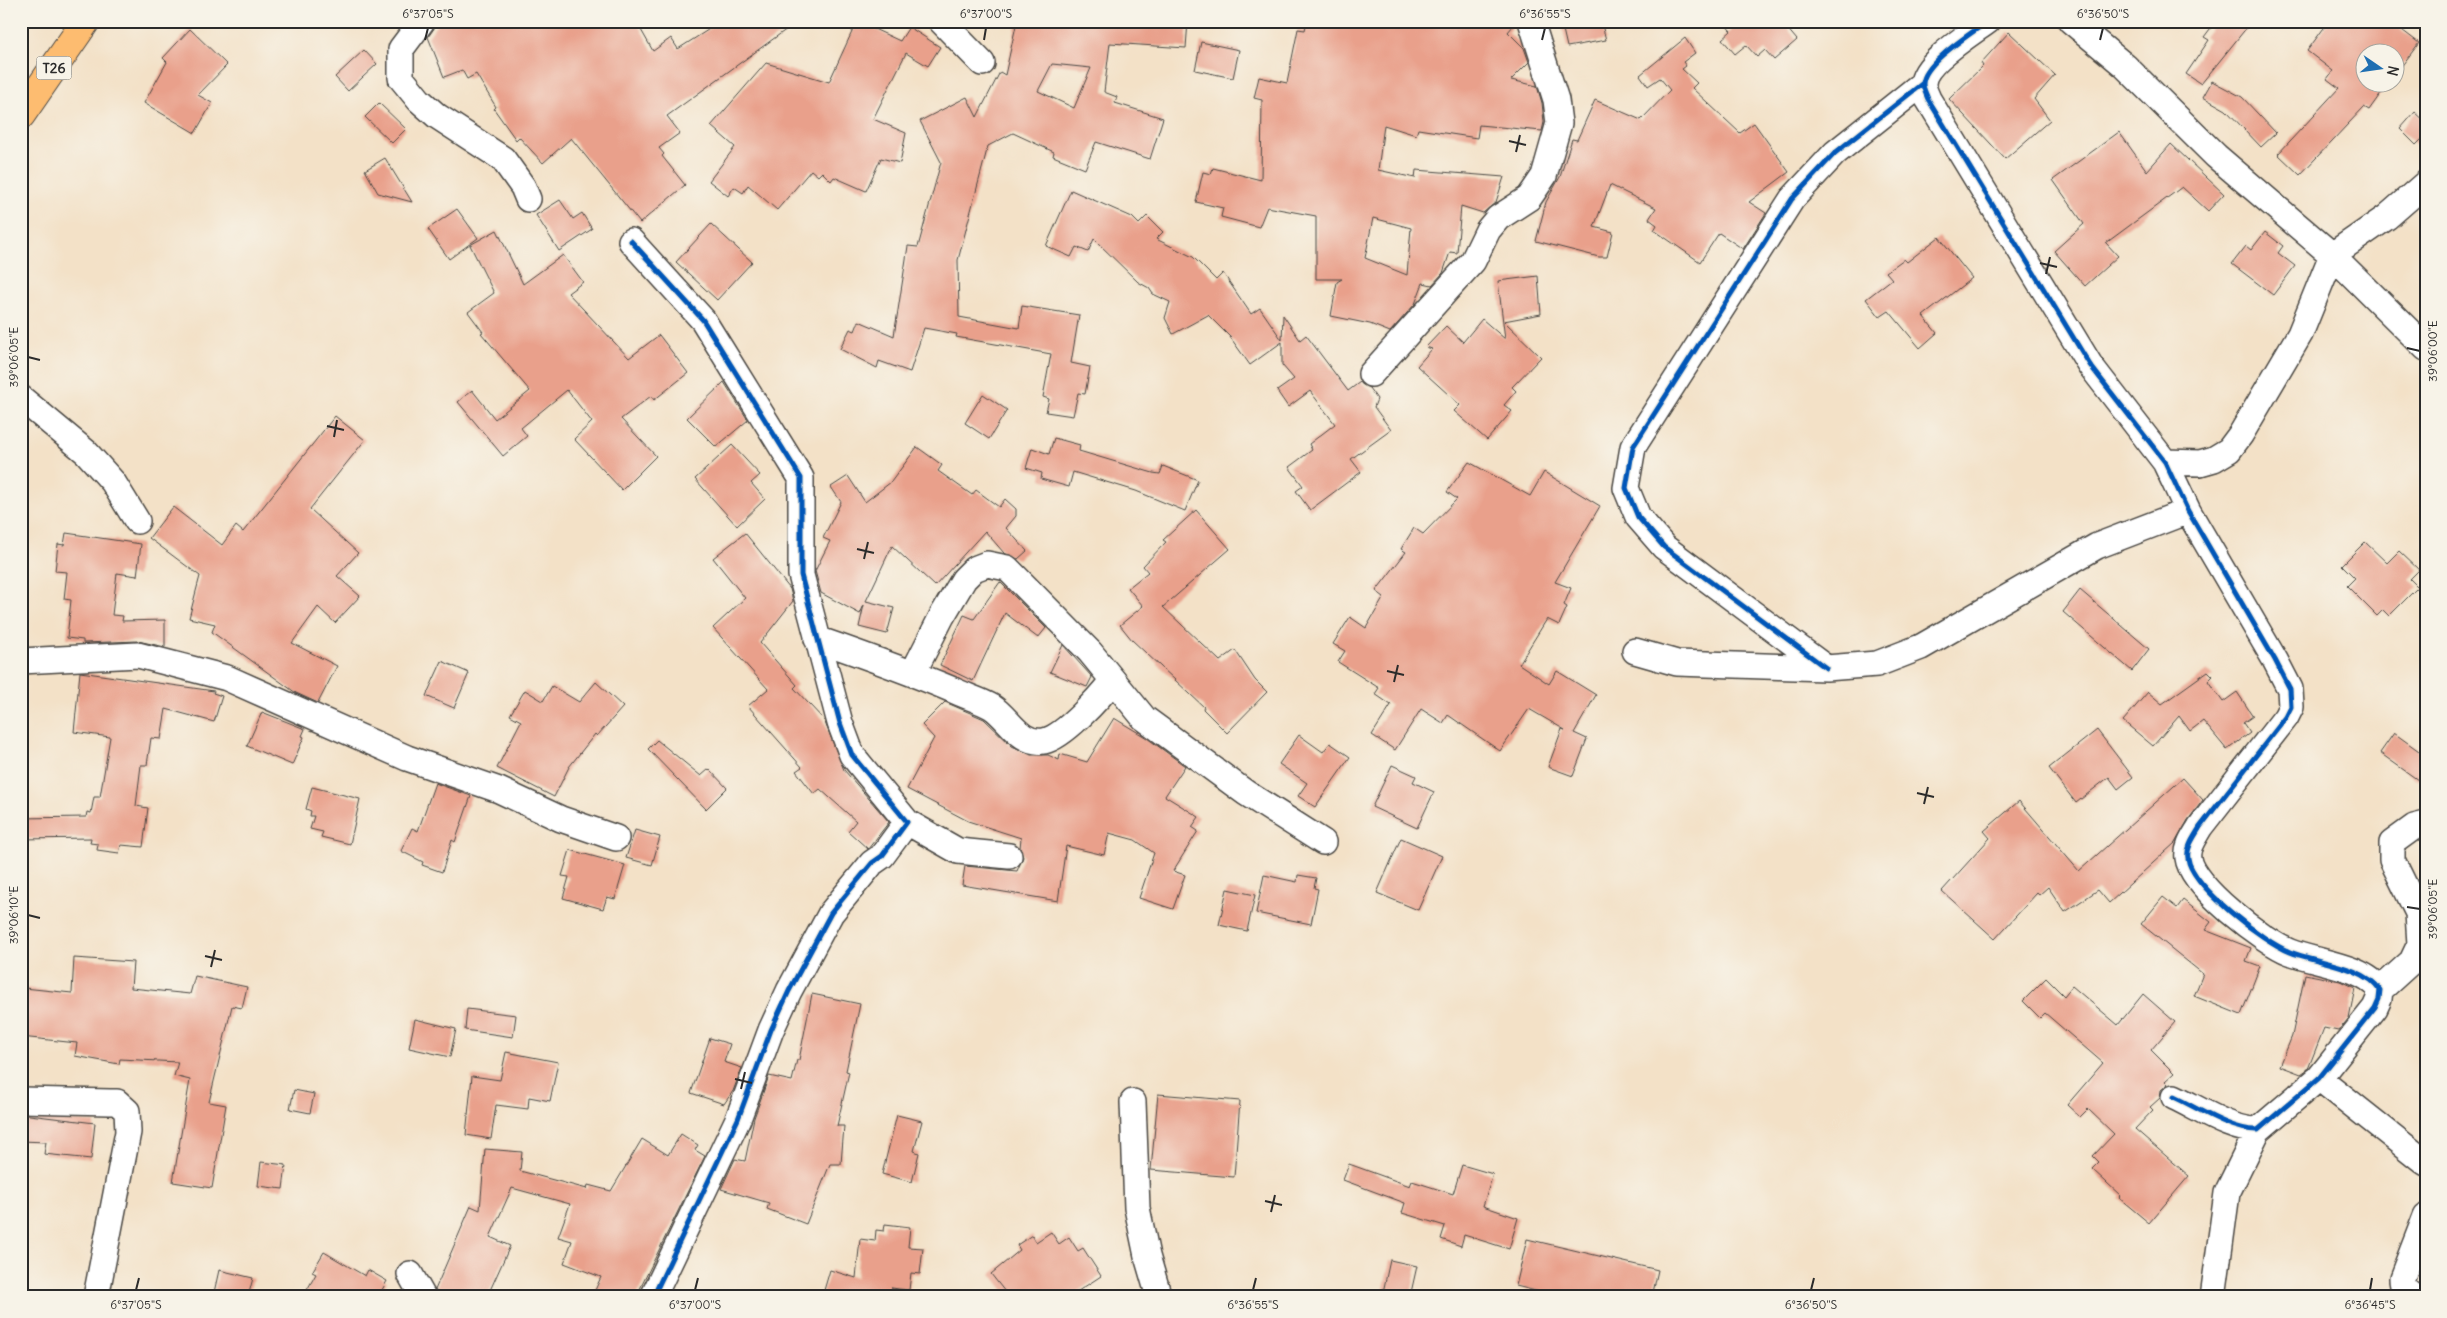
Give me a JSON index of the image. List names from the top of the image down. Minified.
{"streets":{"highway":["T26"]},"north":"right","coordinates":["6°37'05\"S","6°37'00\"S","6°36'55\"S","6°36'50\"S","39°06'00\"E","39°06'05\"E","39°06'10\"E","6°36'45\"S"]}
